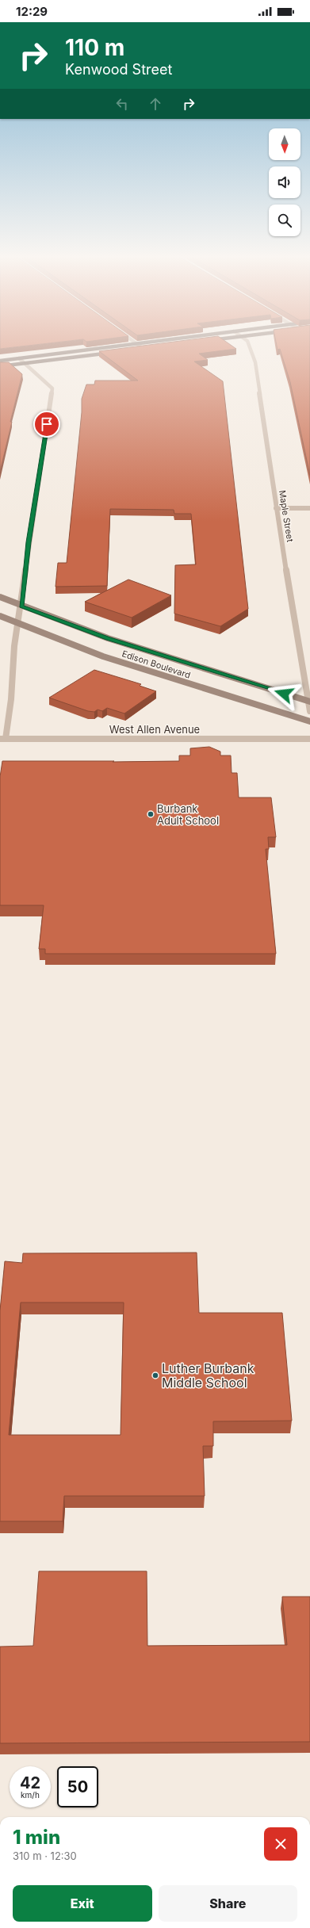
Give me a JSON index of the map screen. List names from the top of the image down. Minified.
{"streets":{"main road":["Edison Boulevard"],"street":["Maple Street","West Allen Avenue"]},"crossings":[["Maple Street","Edison Boulevard"]],"places":["Burbank Adult School","Luther Burbank Middle School"],"north":"bottom","page":{"status":"12:29","turn":["110 m","Kenwood Street"],"speed":"42 km/h","limit":"50","heading":["1 min","310 m · 12:30"],"buttons":["Exit","Share"]}}
